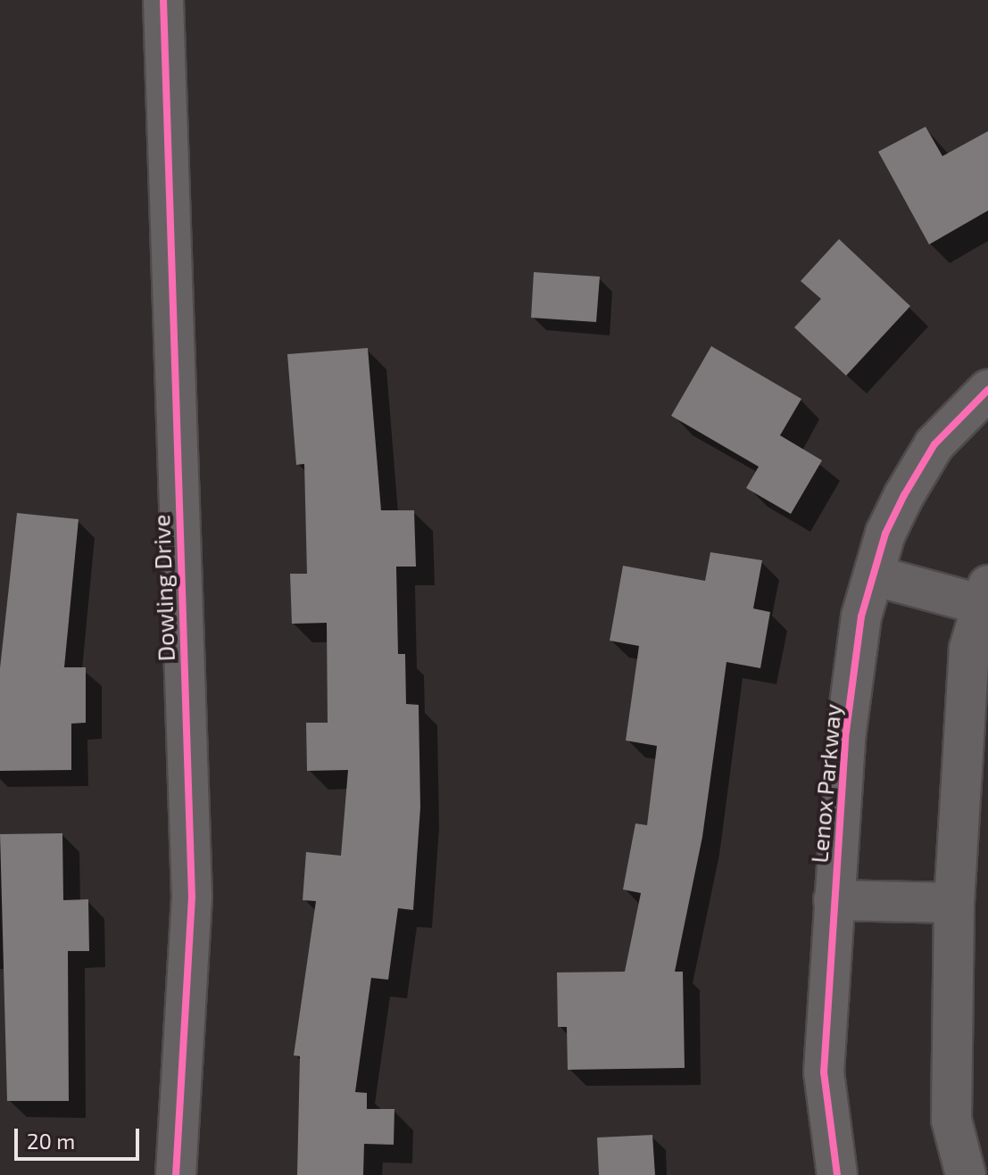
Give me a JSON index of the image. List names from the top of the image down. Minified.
{"streets":{"street":["Dowling Drive","Lenox Parkway"]},"scale_bar":"20 m"}
